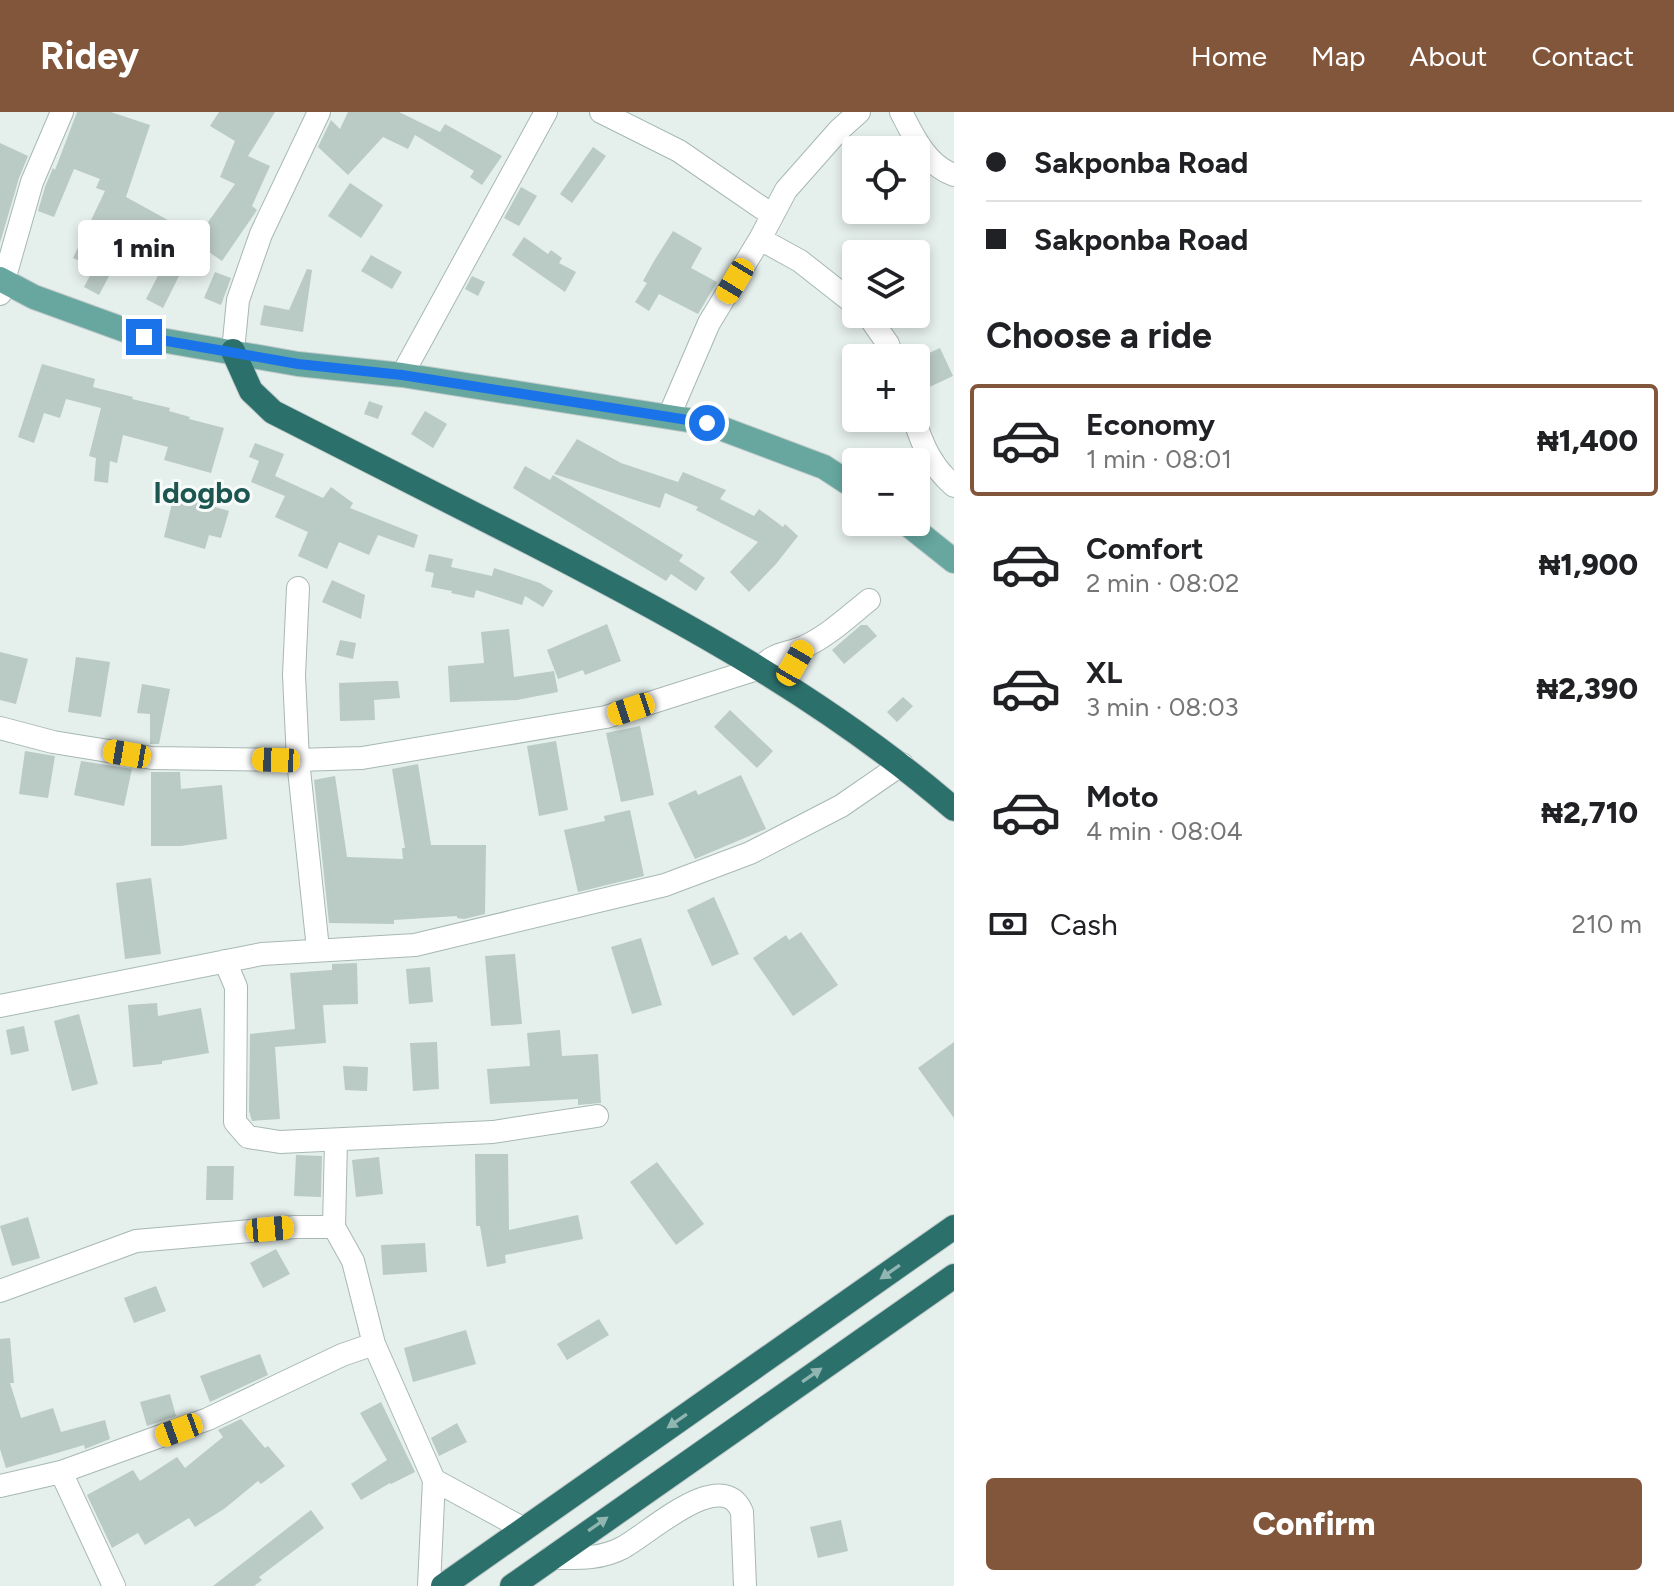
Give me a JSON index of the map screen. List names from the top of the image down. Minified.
{"districts":["Idogbo"],"page":{"header":"Ridey","nav":["Home","Map","About","Contact"],"banner":["Sakponba Road","Sakponba Road"],"map_buttons":["+","−"],"bubble":"1 min","heading":"Choose a ride","list":[{"name":"Economy","note":"1 min · 08:01","value":"₦1,400"},{"name":"Comfort","note":"2 min · 08:02","value":"₦1,900"},{"name":"XL","note":"3 min · 08:03","value":"₦2,390"},{"name":"Moto","note":"4 min · 08:04","value":"₦2,710"}],"pay":["Cash","210 m"],"buttons":"Confirm"}}
